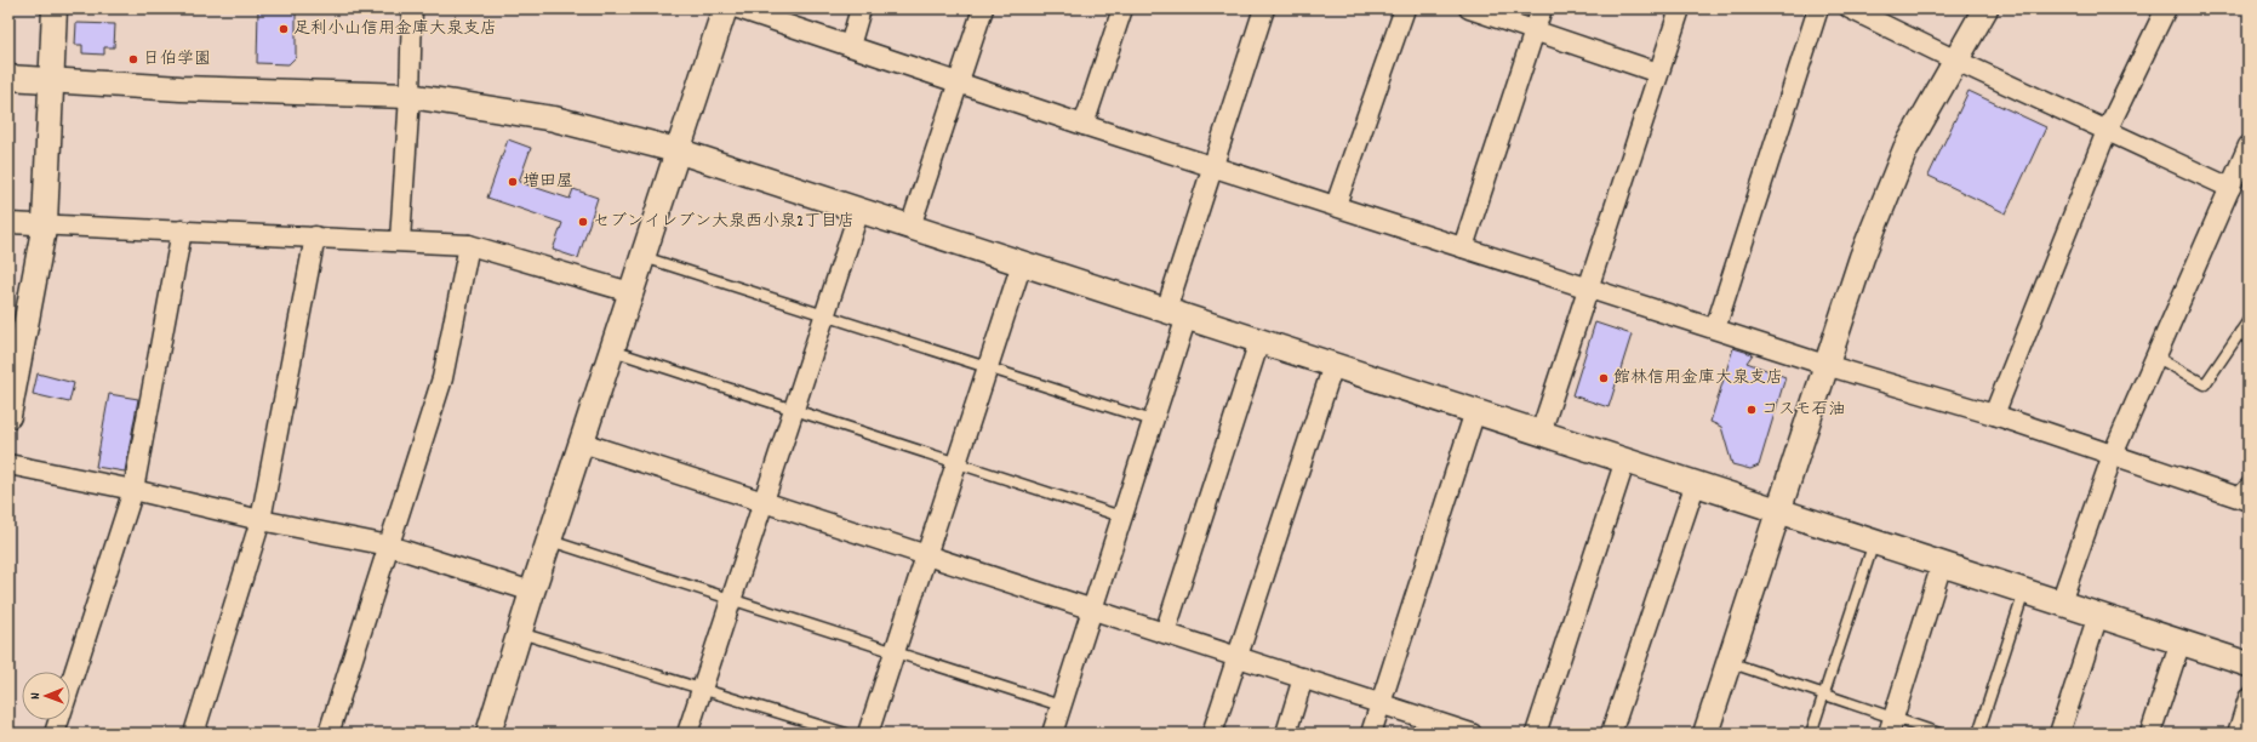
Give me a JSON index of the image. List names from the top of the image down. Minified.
{"places":["足利小山信用金庫大泉支店","日伯学園","増田屋","セブンイレブン大泉西小泉2丁目店","館林信用金庫大泉支店","コスモ石油"],"north":"left"}
